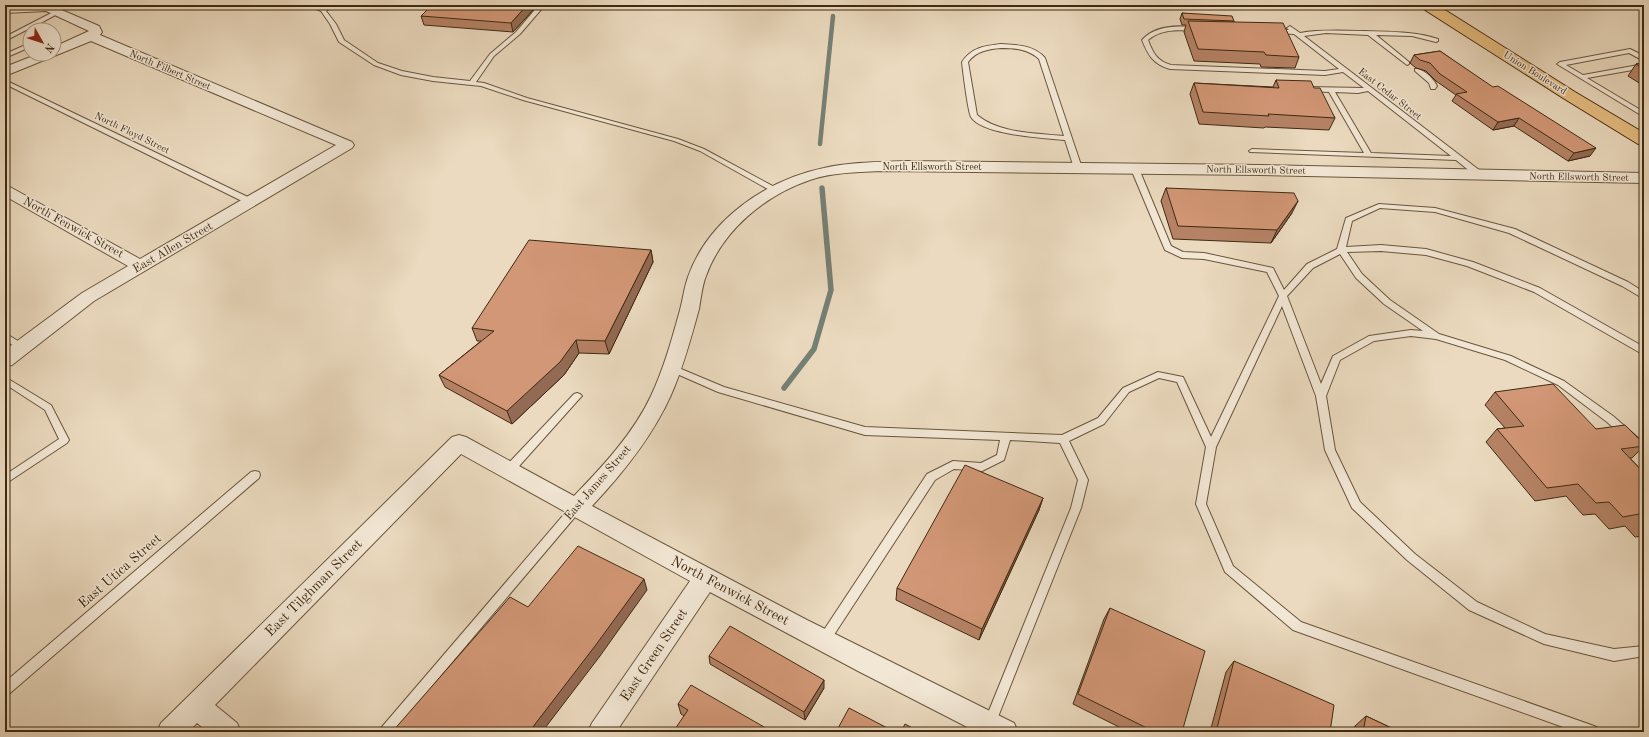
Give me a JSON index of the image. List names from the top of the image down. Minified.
{"streets":{"main road":["Union Boulevard"],"street":["North Filbert Street","North Ellsworth Street","North Fenwick Street","East Allen Street","East James Street","East Tilghman Street","East Green Street"],"lane":["East Cedar Street","North Floyd Street","East Utica Street"]},"crossings":[["North Filbert Street","East Allen Street"],["East Cedar Street","North Ellsworth Street"],["North Floyd Street","East Allen Street"],["North Ellsworth Street","East James Street"],["North Fenwick Street","East Allen Street"],["North Fenwick Street","East James Street"],["North Fenwick Street","East Tilghman Street"],["North Fenwick Street","East Green Street"]],"north":"bottom right"}
